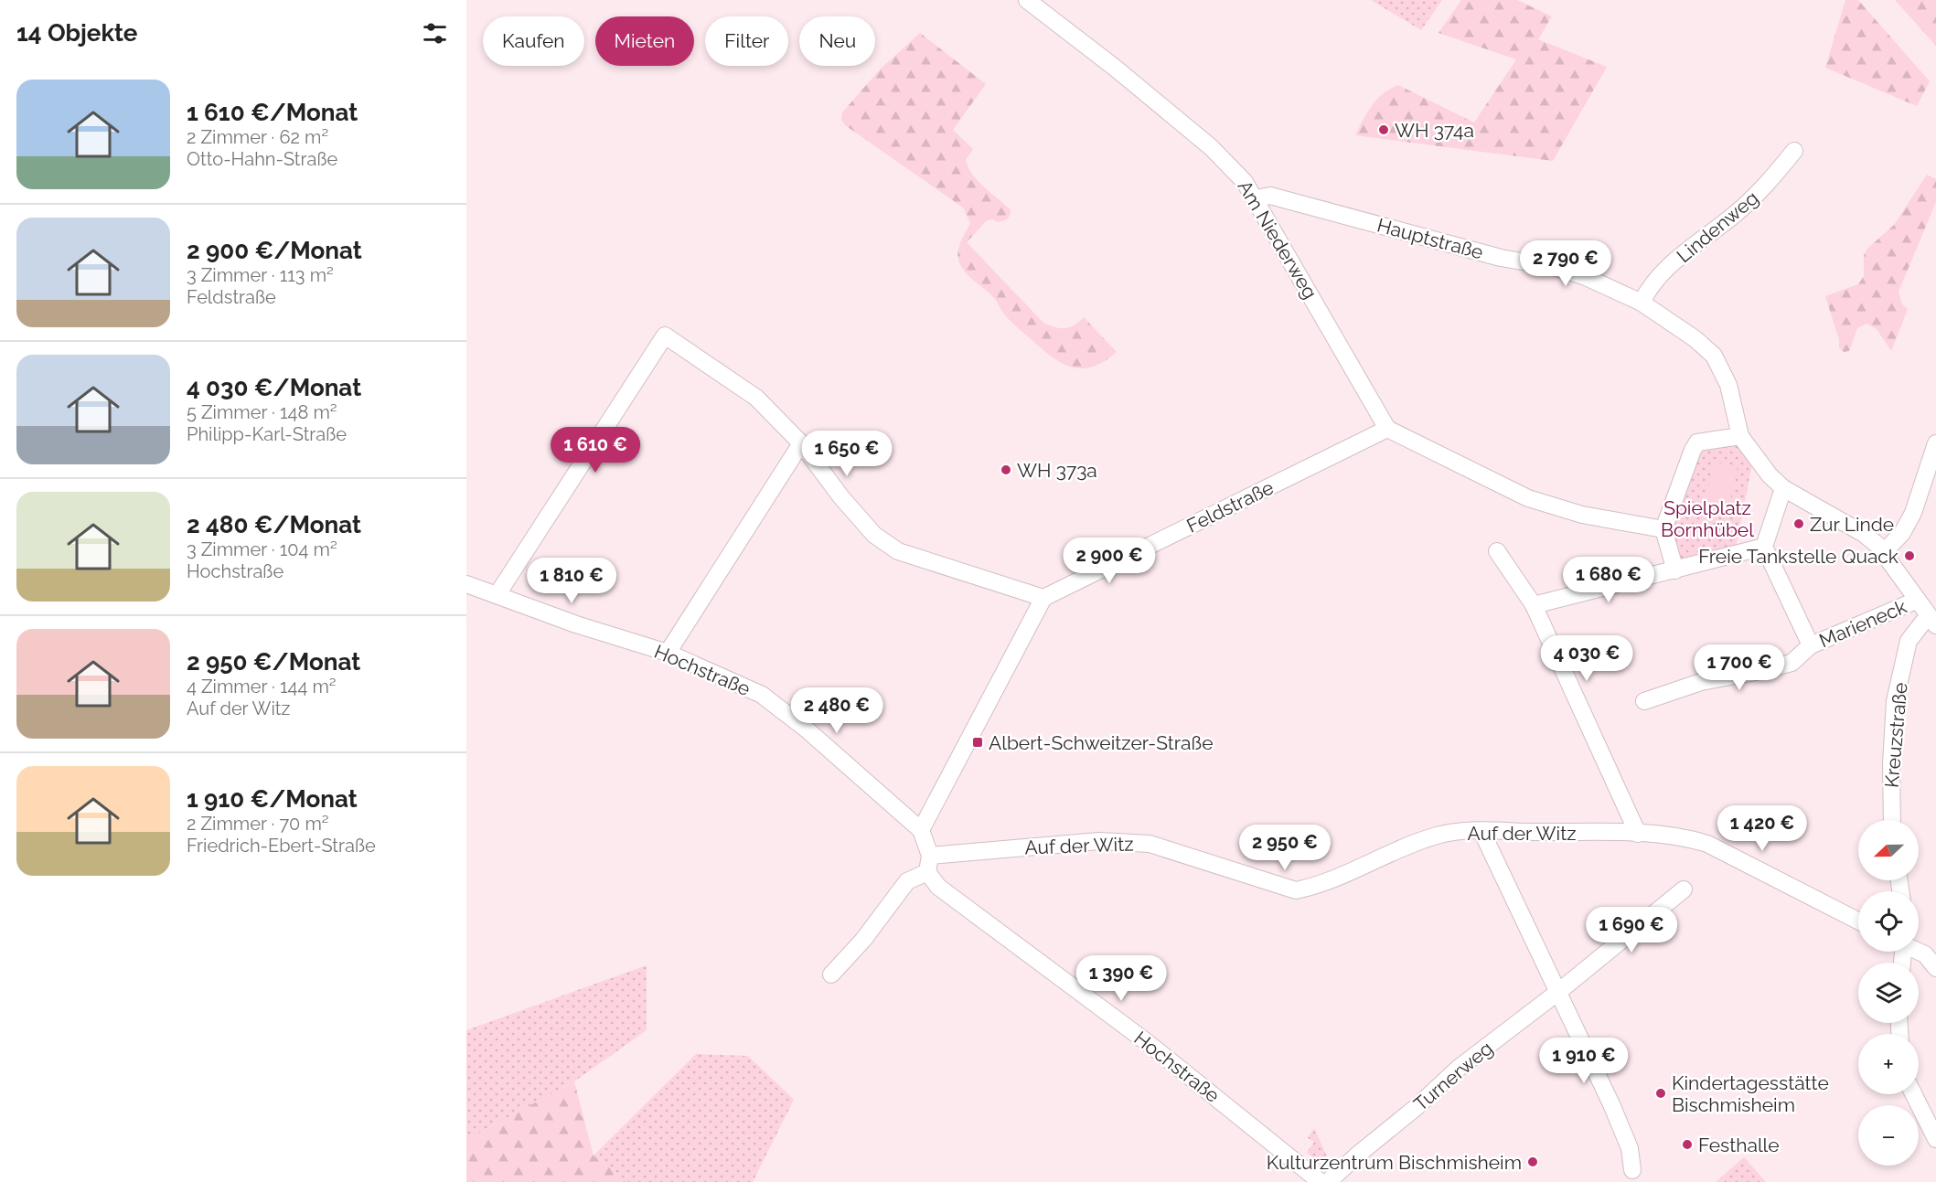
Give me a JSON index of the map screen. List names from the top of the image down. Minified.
{"streets":{"street":["Lindenweg","Hauptstraße","Am Niederweg","Feldstraße","Marieneck","Hochstraße","Kreuzstraße","Auf der Witz","Turnerweg"]},"crossings":[["Lindenweg","Hauptstraße"],["Hauptstraße","Am Niederweg"],["Hauptstraße","Marieneck"],["Hauptstraße","Kreuzstraße"],["Am Niederweg","Feldstraße"],["Hochstraße","Auf der Witz"]],"parks":["Spielplatz Bornhübel"],"places":{"other":["WH 374a","WH 373a","Zur Linde","Freie Tankstelle Quack","Kindertagesstätte Bischmisheim","Festhalle","Kulturzentrum Bischmisheim"],"transit":["Albert-Schweitzer-Straße"]},"north":"left","page":{"heading":"14 Objekte","chip":["Kaufen","Mieten","Filter","Neu"],"list":[{"name":"1 610 €/Monat","note":"2 Zimmer · 62 m² · Otto-Hahn-Straße"},{"name":"2 900 €/Monat","note":"3 Zimmer · 113 m² · Feldstraße"},{"name":"4 030 €/Monat","note":"5 Zimmer · 148 m² · Philipp-Karl-Straße"},{"name":"2 480 €/Monat","note":"3 Zimmer · 104 m² · Hochstraße"},{"name":"2 950 €/Monat","note":"4 Zimmer · 144 m² · Auf der Witz"},{"name":"1 910 €/Monat","note":"2 Zimmer · 70 m² · Friedrich-Ebert-Straße"}],"price":["2 790 €","1 610 €","1 650 €","2 900 €","1 680 €","1 810 €","4 030 €","1 700 €","2 480 €","1 420 €","2 950 €","1 690 €","1 390 €","1 910 €"],"map_buttons":["+","−"]}}
